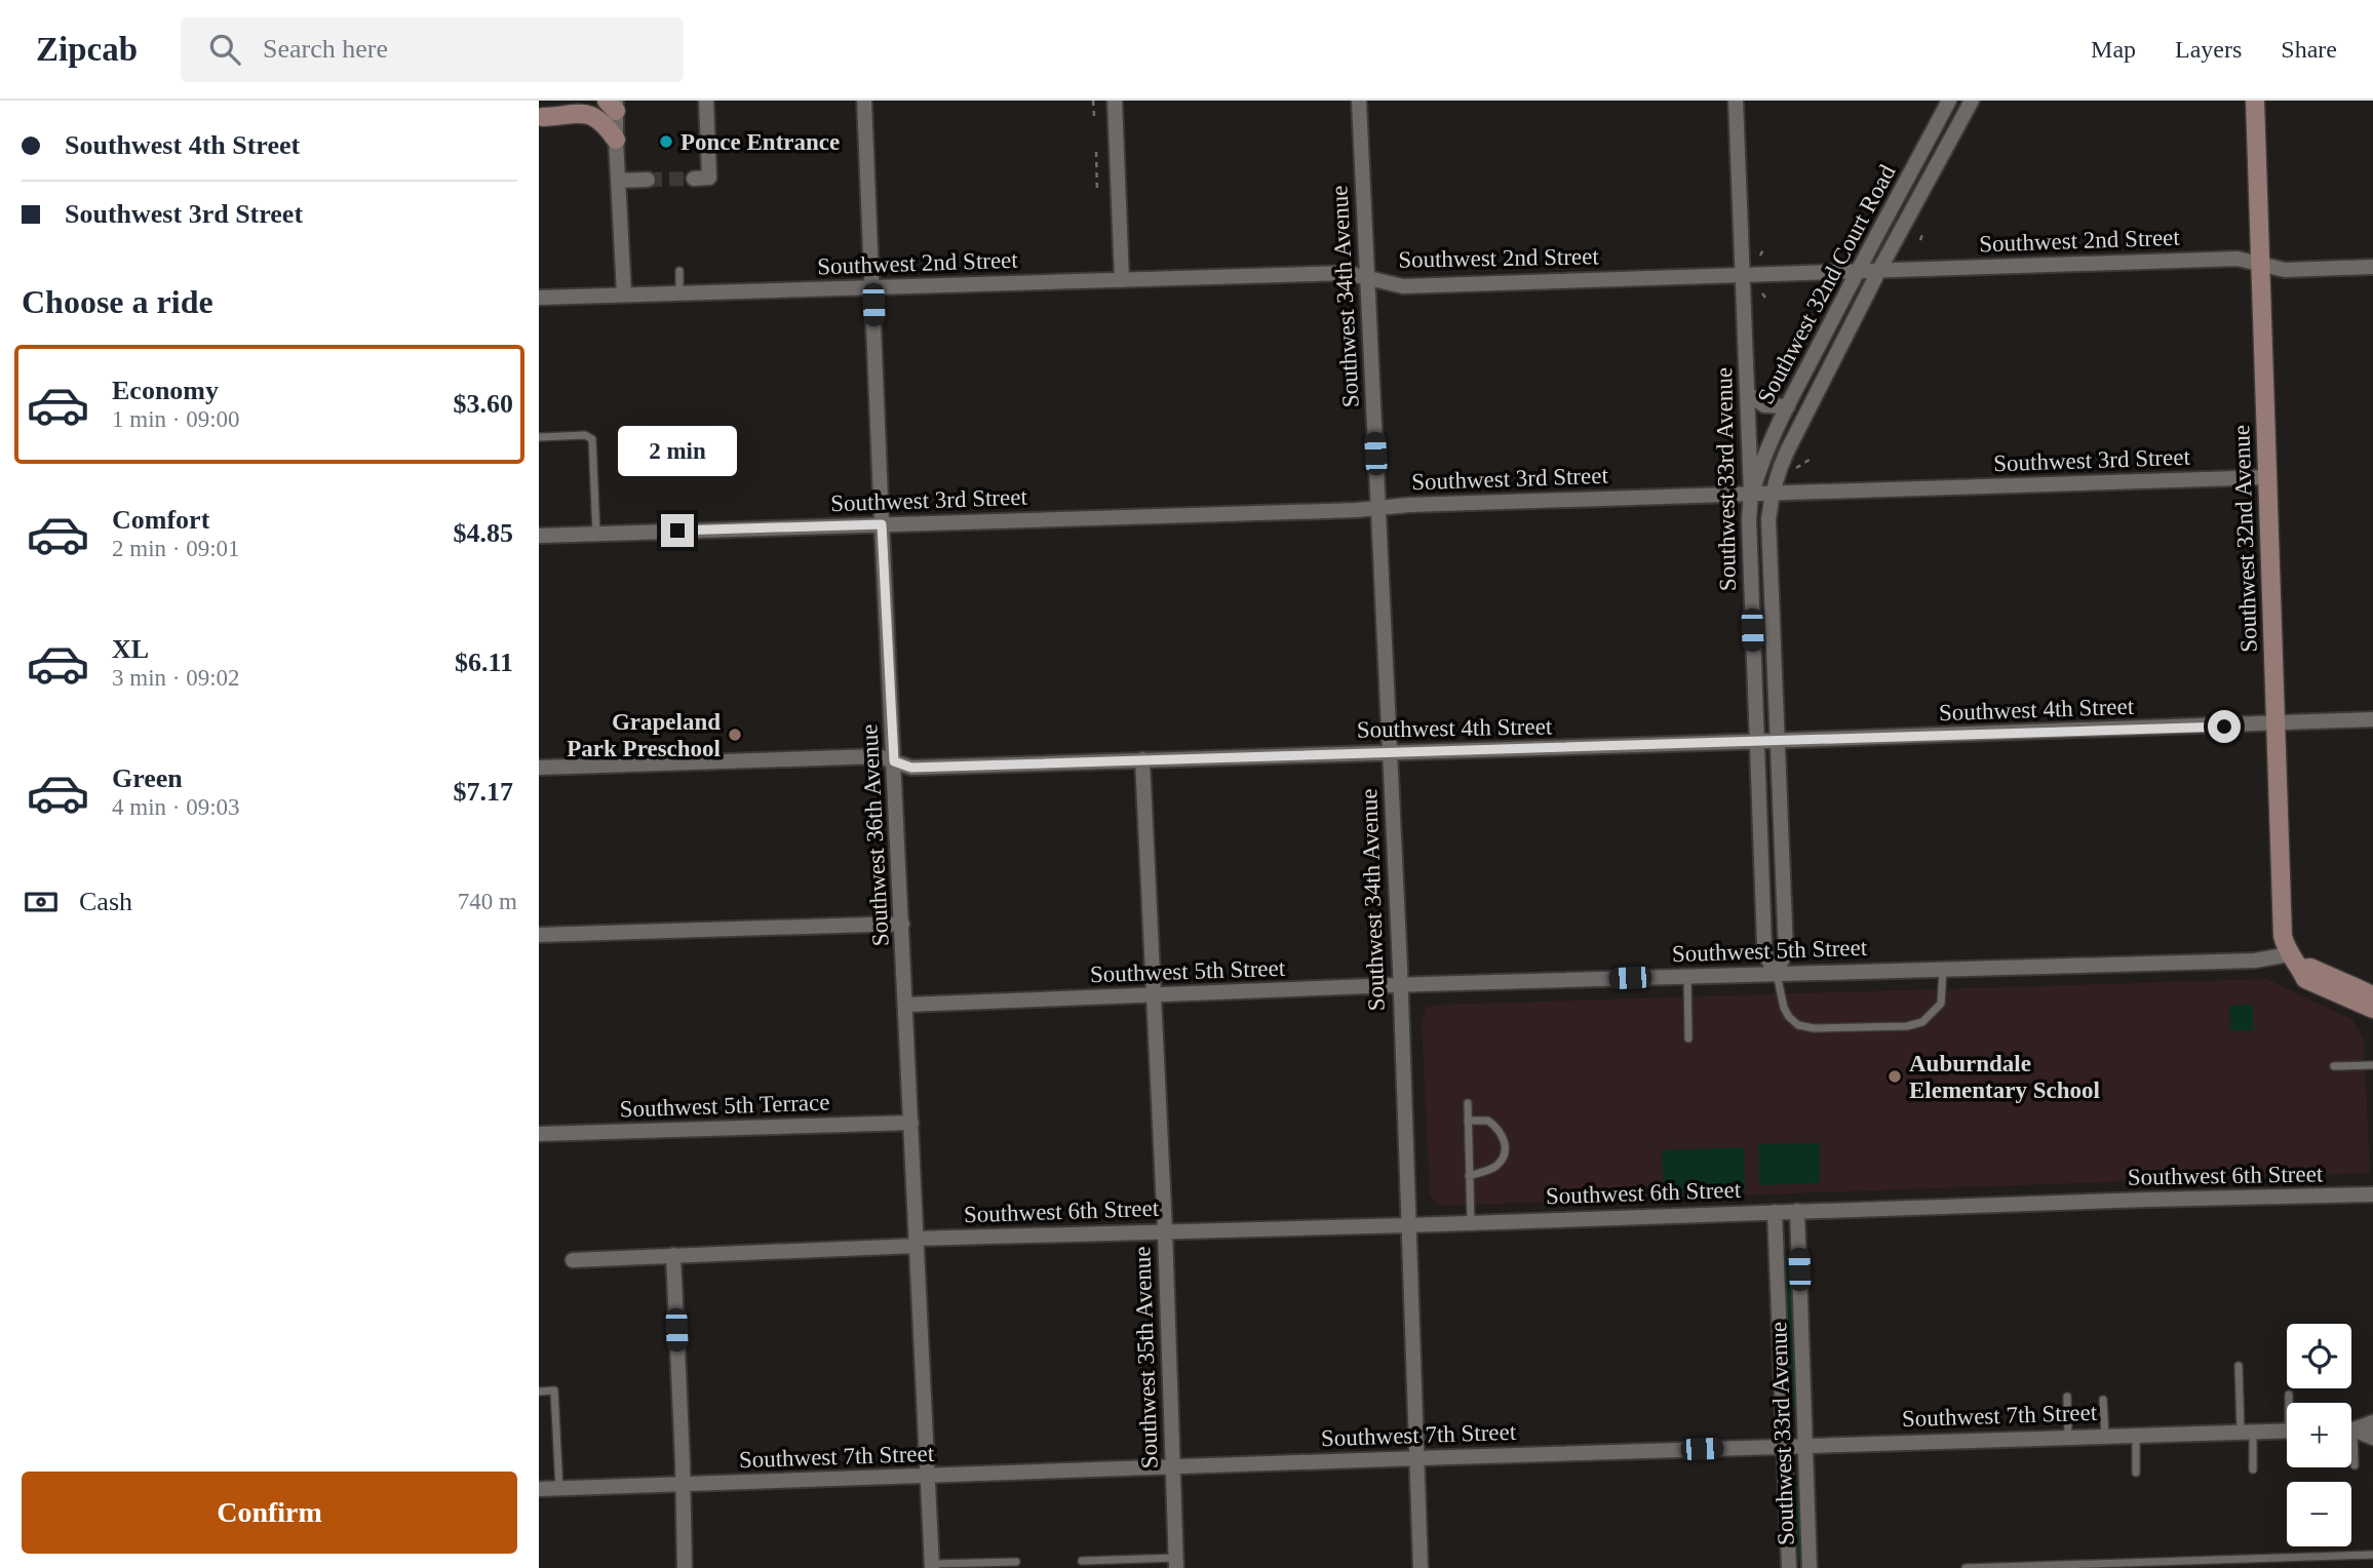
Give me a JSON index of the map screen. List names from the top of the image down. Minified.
{"streets":{"street":["Southwest 2nd Street","Southwest 32nd Court Road","Southwest 34th Avenue","Southwest 3rd Street","Southwest 33rd Avenue","Southwest 32nd Avenue","Southwest 4th Street","Southwest 36th Avenue","Southwest 5th Street","Southwest 5th Terrace","Southwest 6th Street","Southwest 35th Avenue","Southwest 7th Street"]},"crossings":[["Southwest 2nd Street","Southwest 32nd Court Road"],["Southwest 2nd Street","Southwest 34th Avenue"],["Southwest 2nd Street","Southwest 33rd Avenue"],["Southwest 2nd Street","Southwest 32nd Avenue"],["Southwest 2nd Street","Southwest 36th Avenue"],["Southwest 32nd Court Road","Southwest 3rd Street"],["Southwest 32nd Court Road","Southwest 33rd Avenue"],["Southwest 34th Avenue","Southwest 3rd Street"],["Southwest 34th Avenue","Southwest 4th Street"],["Southwest 34th Avenue","Southwest 5th Street"],["Southwest 34th Avenue","Southwest 6th Street"],["Southwest 34th Avenue","Southwest 7th Street"],["Southwest 3rd Street","Southwest 33rd Avenue"],["Southwest 3rd Street","Southwest 32nd Avenue"],["Southwest 3rd Street","Southwest 36th Avenue"],["Southwest 33rd Avenue","Southwest 4th Street"],["Southwest 33rd Avenue","Southwest 5th Street"],["Southwest 33rd Avenue","Southwest 6th Street"],["Southwest 33rd Avenue","Southwest 7th Street"],["Southwest 32nd Avenue","Southwest 4th Street"],["Southwest 32nd Avenue","Southwest 5th Street"],["Southwest 4th Street","Southwest 36th Avenue"],["Southwest 4th Street","Southwest 35th Avenue"],["Southwest 36th Avenue","Southwest 5th Street"],["Southwest 36th Avenue","Southwest 5th Terrace"],["Southwest 36th Avenue","Southwest 6th Street"],["Southwest 36th Avenue","Southwest 7th Street"],["Southwest 5th Street","Southwest 35th Avenue"],["Southwest 6th Street","Southwest 35th Avenue"],["Southwest 35th Avenue","Southwest 7th Street"]],"places":["Ponce Entrance","Grapeland Park Preschool","Auburndale Elementary School"],"page":{"header":"Zipcab","search":"Search here","nav":["Map","Layers","Share"],"banner":["Southwest 4th Street","Southwest 3rd Street"],"heading":"Choose a ride","list":[{"name":"Economy","note":"1 min · 09:00","value":"$3.60"},{"name":"Comfort","note":"2 min · 09:01","value":"$4.85"},{"name":"XL","note":"3 min · 09:02","value":"$6.11"},{"name":"Green","note":"4 min · 09:03","value":"$7.17"}],"bubble":"2 min","pay":["Cash","740 m"],"map_buttons":["+","−"],"buttons":"Confirm"}}
